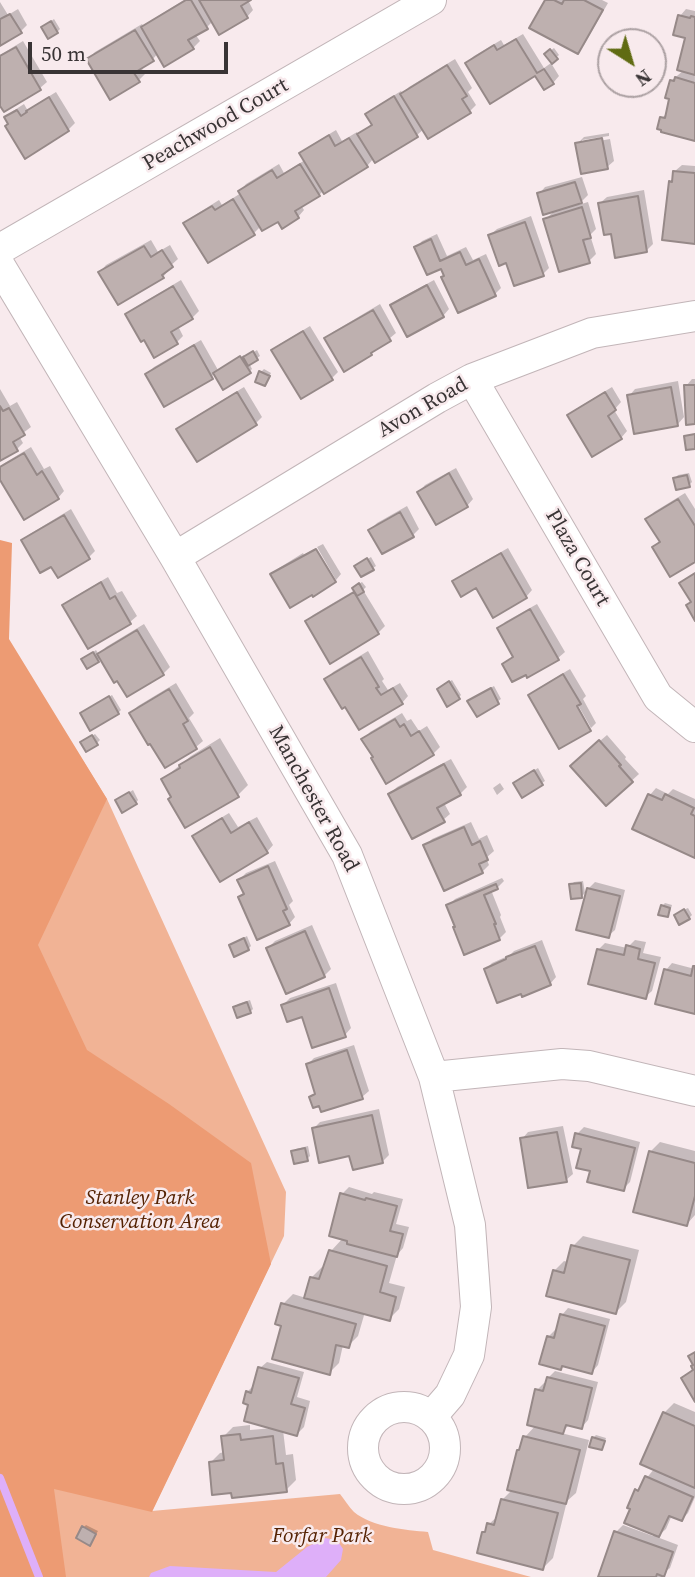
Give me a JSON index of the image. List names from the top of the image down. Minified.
{"streets":{"street":["Peachwood Court","Avon Road","Plaza Court","Manchester Road"]},"crossings":[["Avon Road","Plaza Court"],["Avon Road","Manchester Road"]],"parks":["Stanley Park Conservation Area","Forfar Park"],"scale_bar":"50 m","north":"bottom right"}
